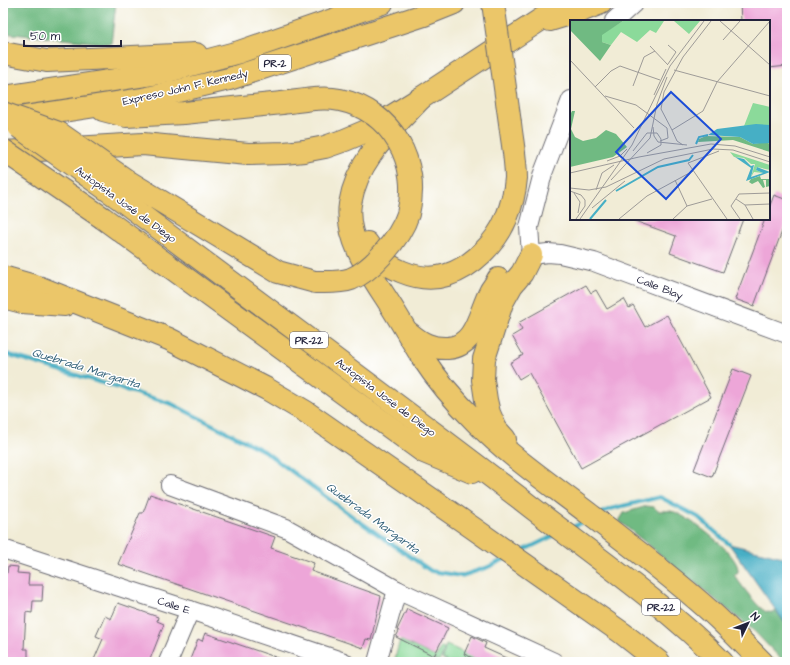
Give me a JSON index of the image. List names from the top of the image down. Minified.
{"streets":{"highway":["PR-2","Expreso John F. Kennedy","Autopista José de Diego","PR-22"],"street":["Calle Blay","Calle E"]},"water":["Quebrada Margarita"],"scale_bar":"50 m","north":"top right"}
